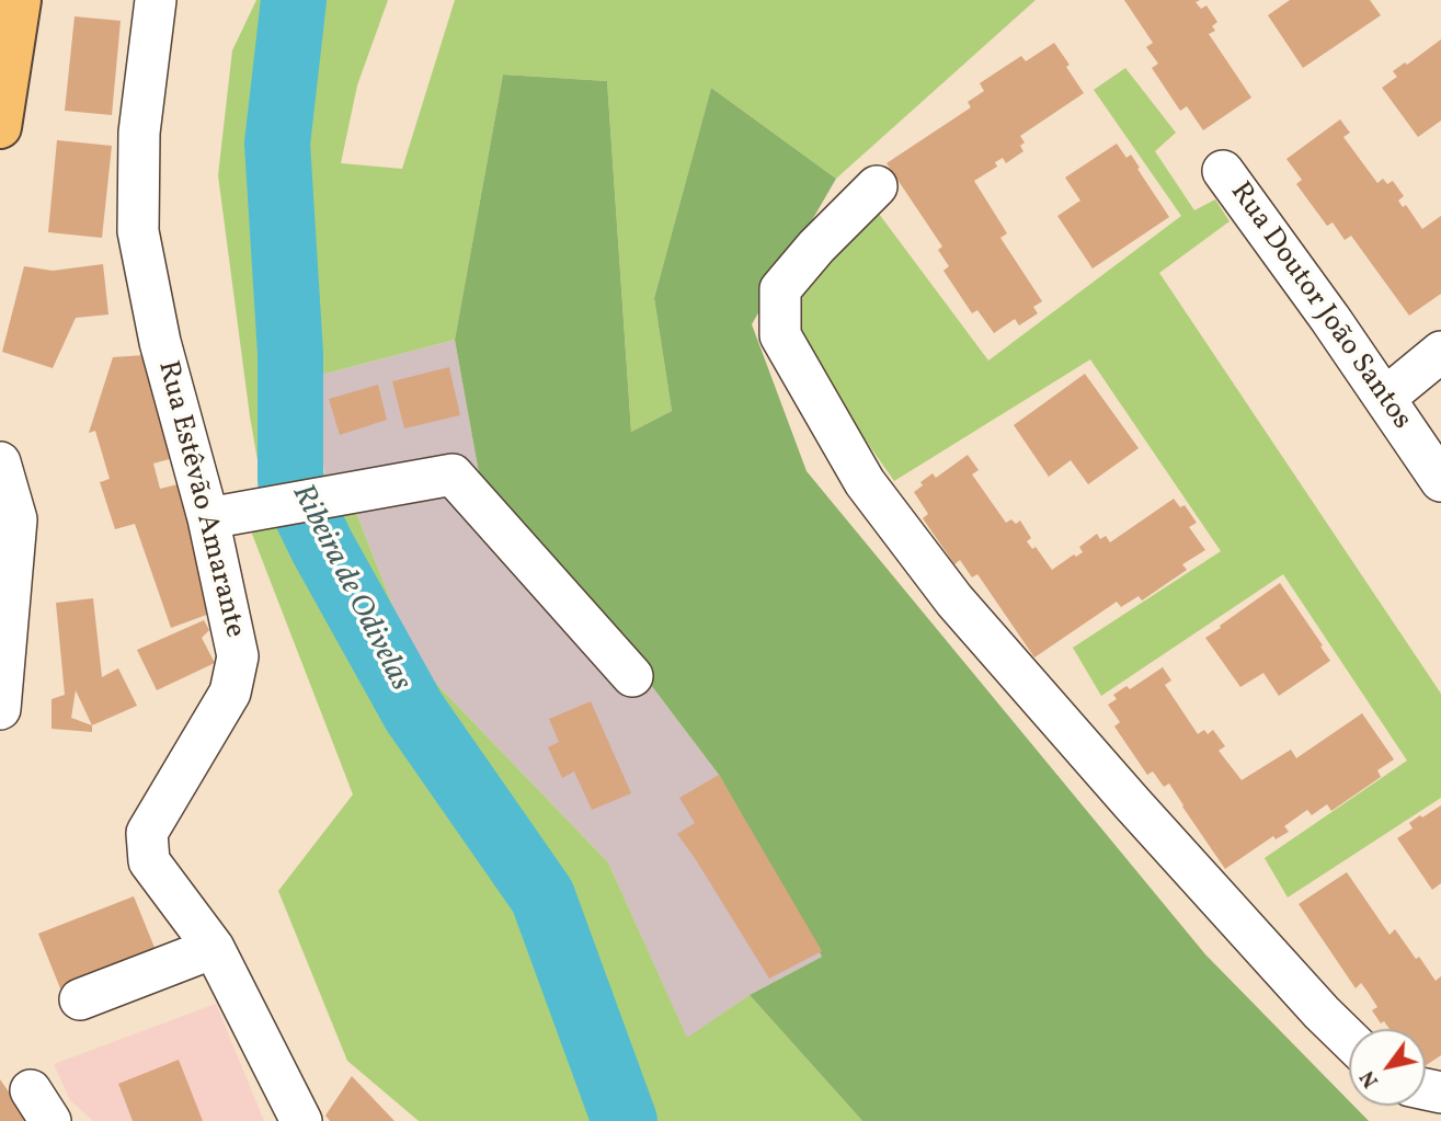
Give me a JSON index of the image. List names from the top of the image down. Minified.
{"streets":{"street":["Rua Doutor João Santos","Rua Estêvão Amarante"]},"water":["Ribeira de Odivelas"],"north":"bottom left"}
